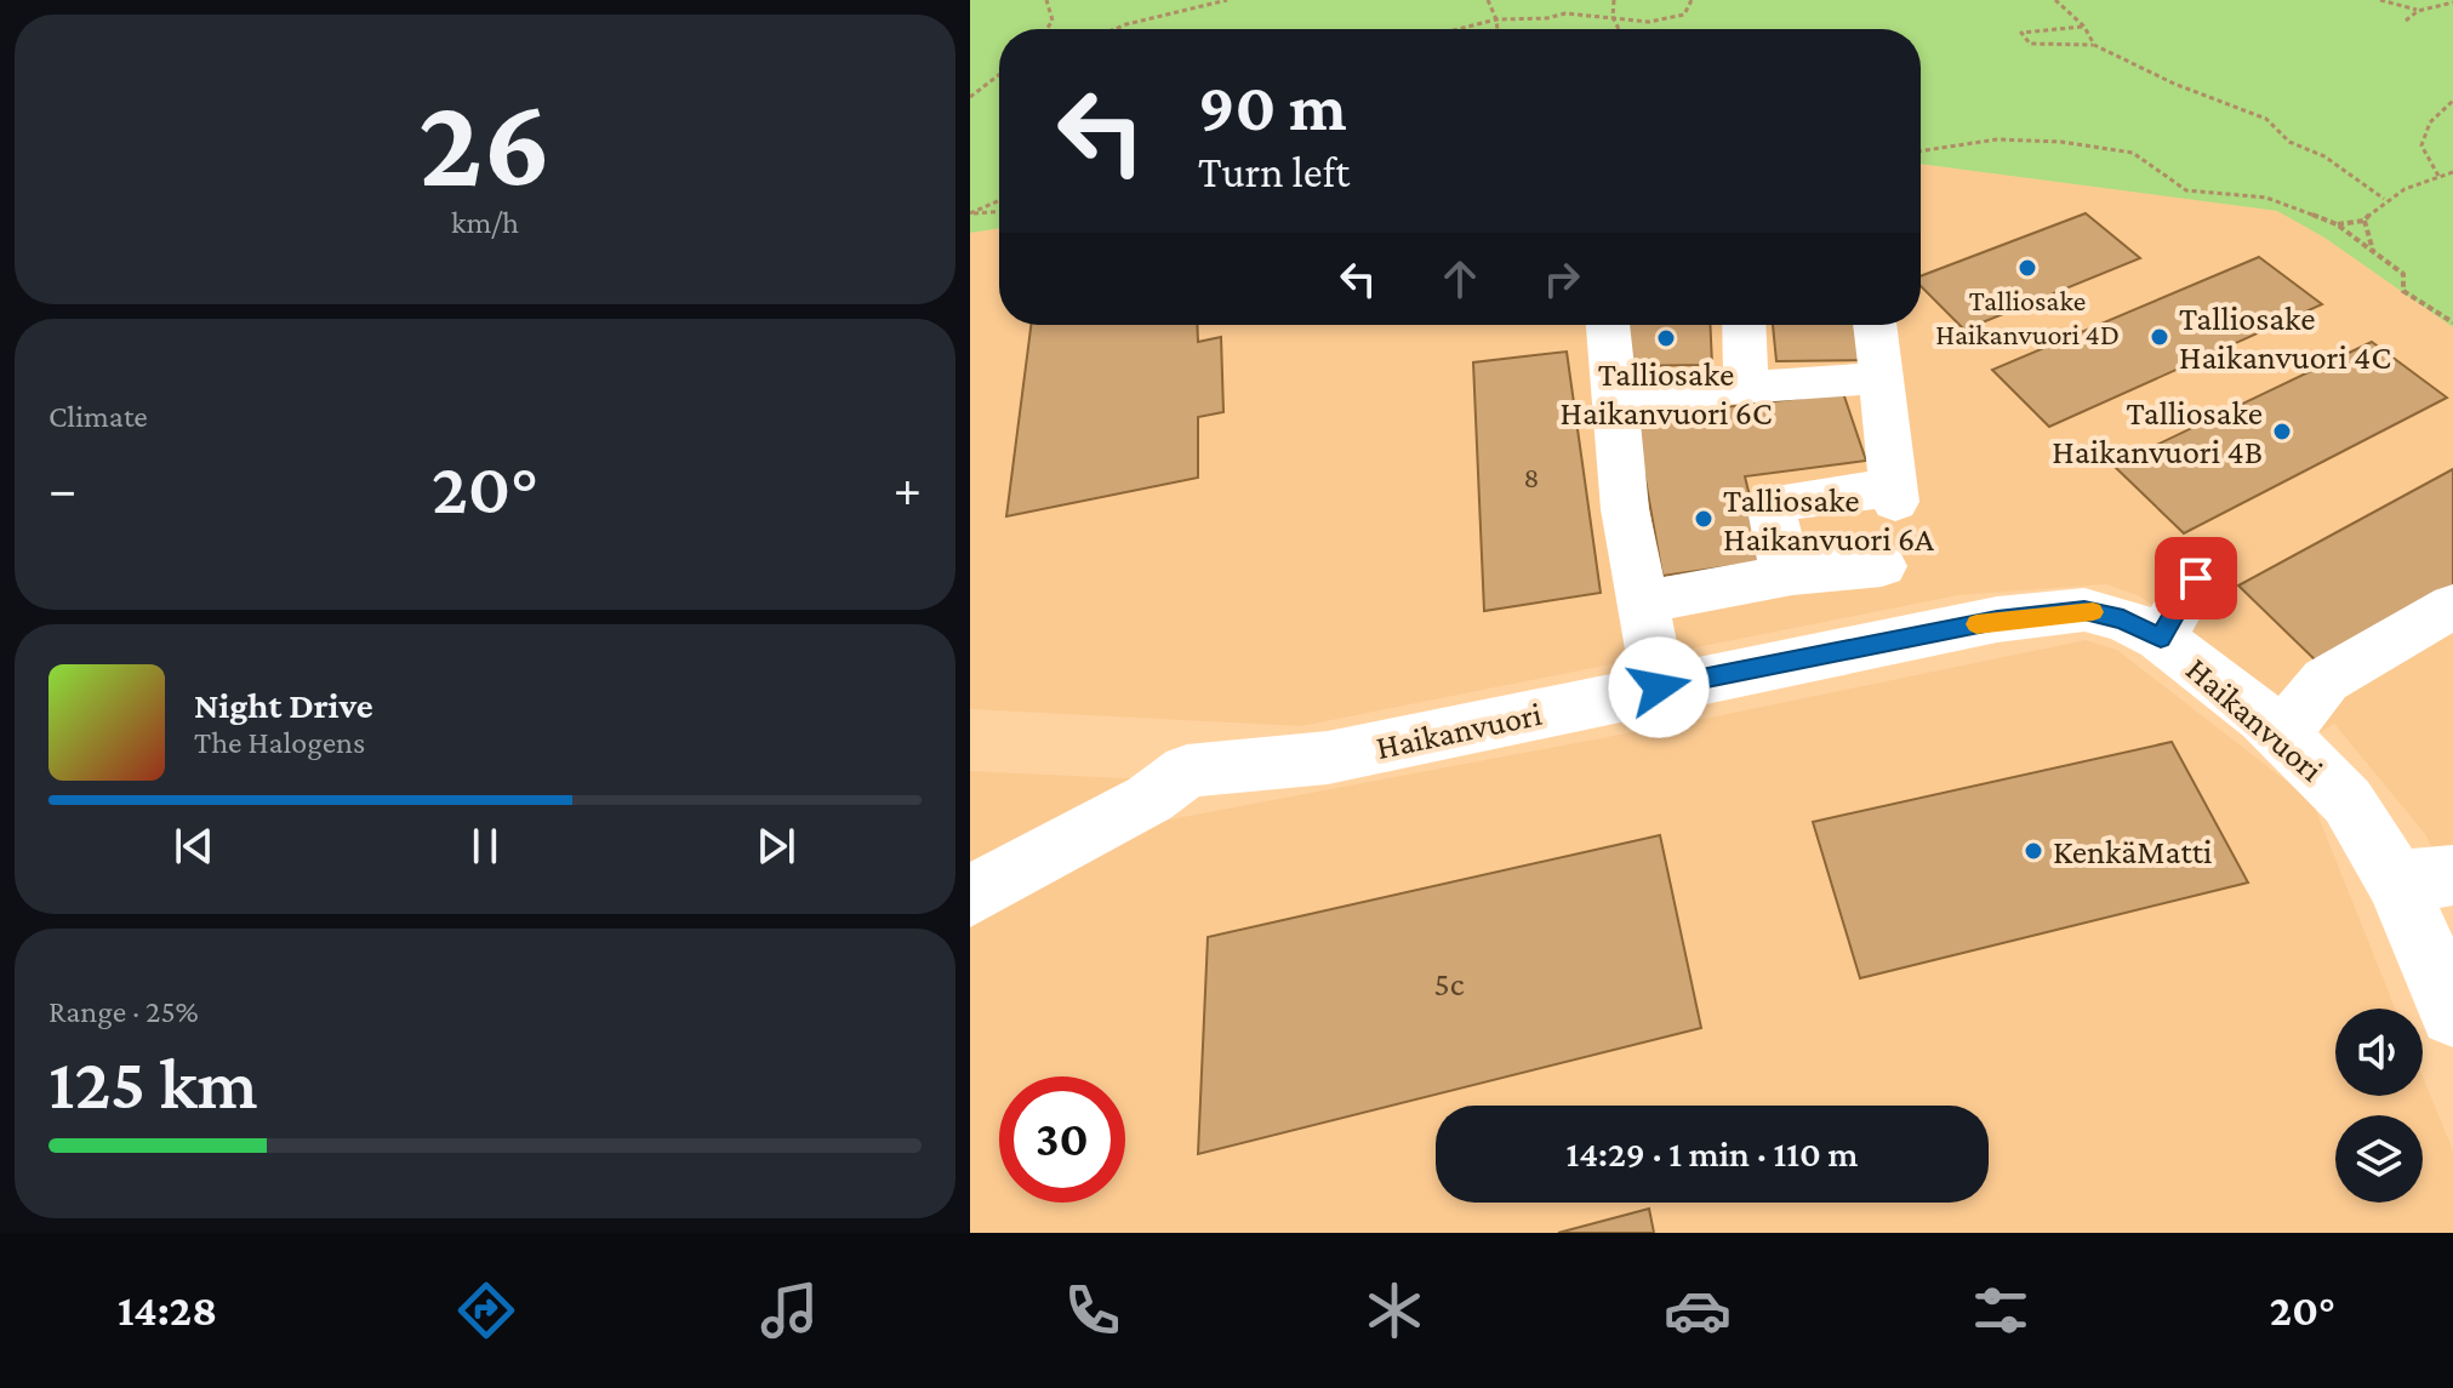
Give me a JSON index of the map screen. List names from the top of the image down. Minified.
{"streets":{"street":["Haikanvuori"]},"places":["Talliosake Haikanvuori 4D","Talliosake Haikanvuori 4C","Talliosake Haikanvuori 6C","Talliosake Haikanvuori 4B","Talliosake Haikanvuori 6A","KenkäMatti"],"house_numbers":["8","5c"],"page":{"tile":[["26","km/h"],"Climate",["Range · 25%","125 km"]],"turn":["90 m","Turn left"],"heat":["−","20°","+"],"song":["Night Drive","The Halogens"],"limit":"30","trip":"14:29 · 1 min · 110 m","tabs":["14:28","20°"]}}
